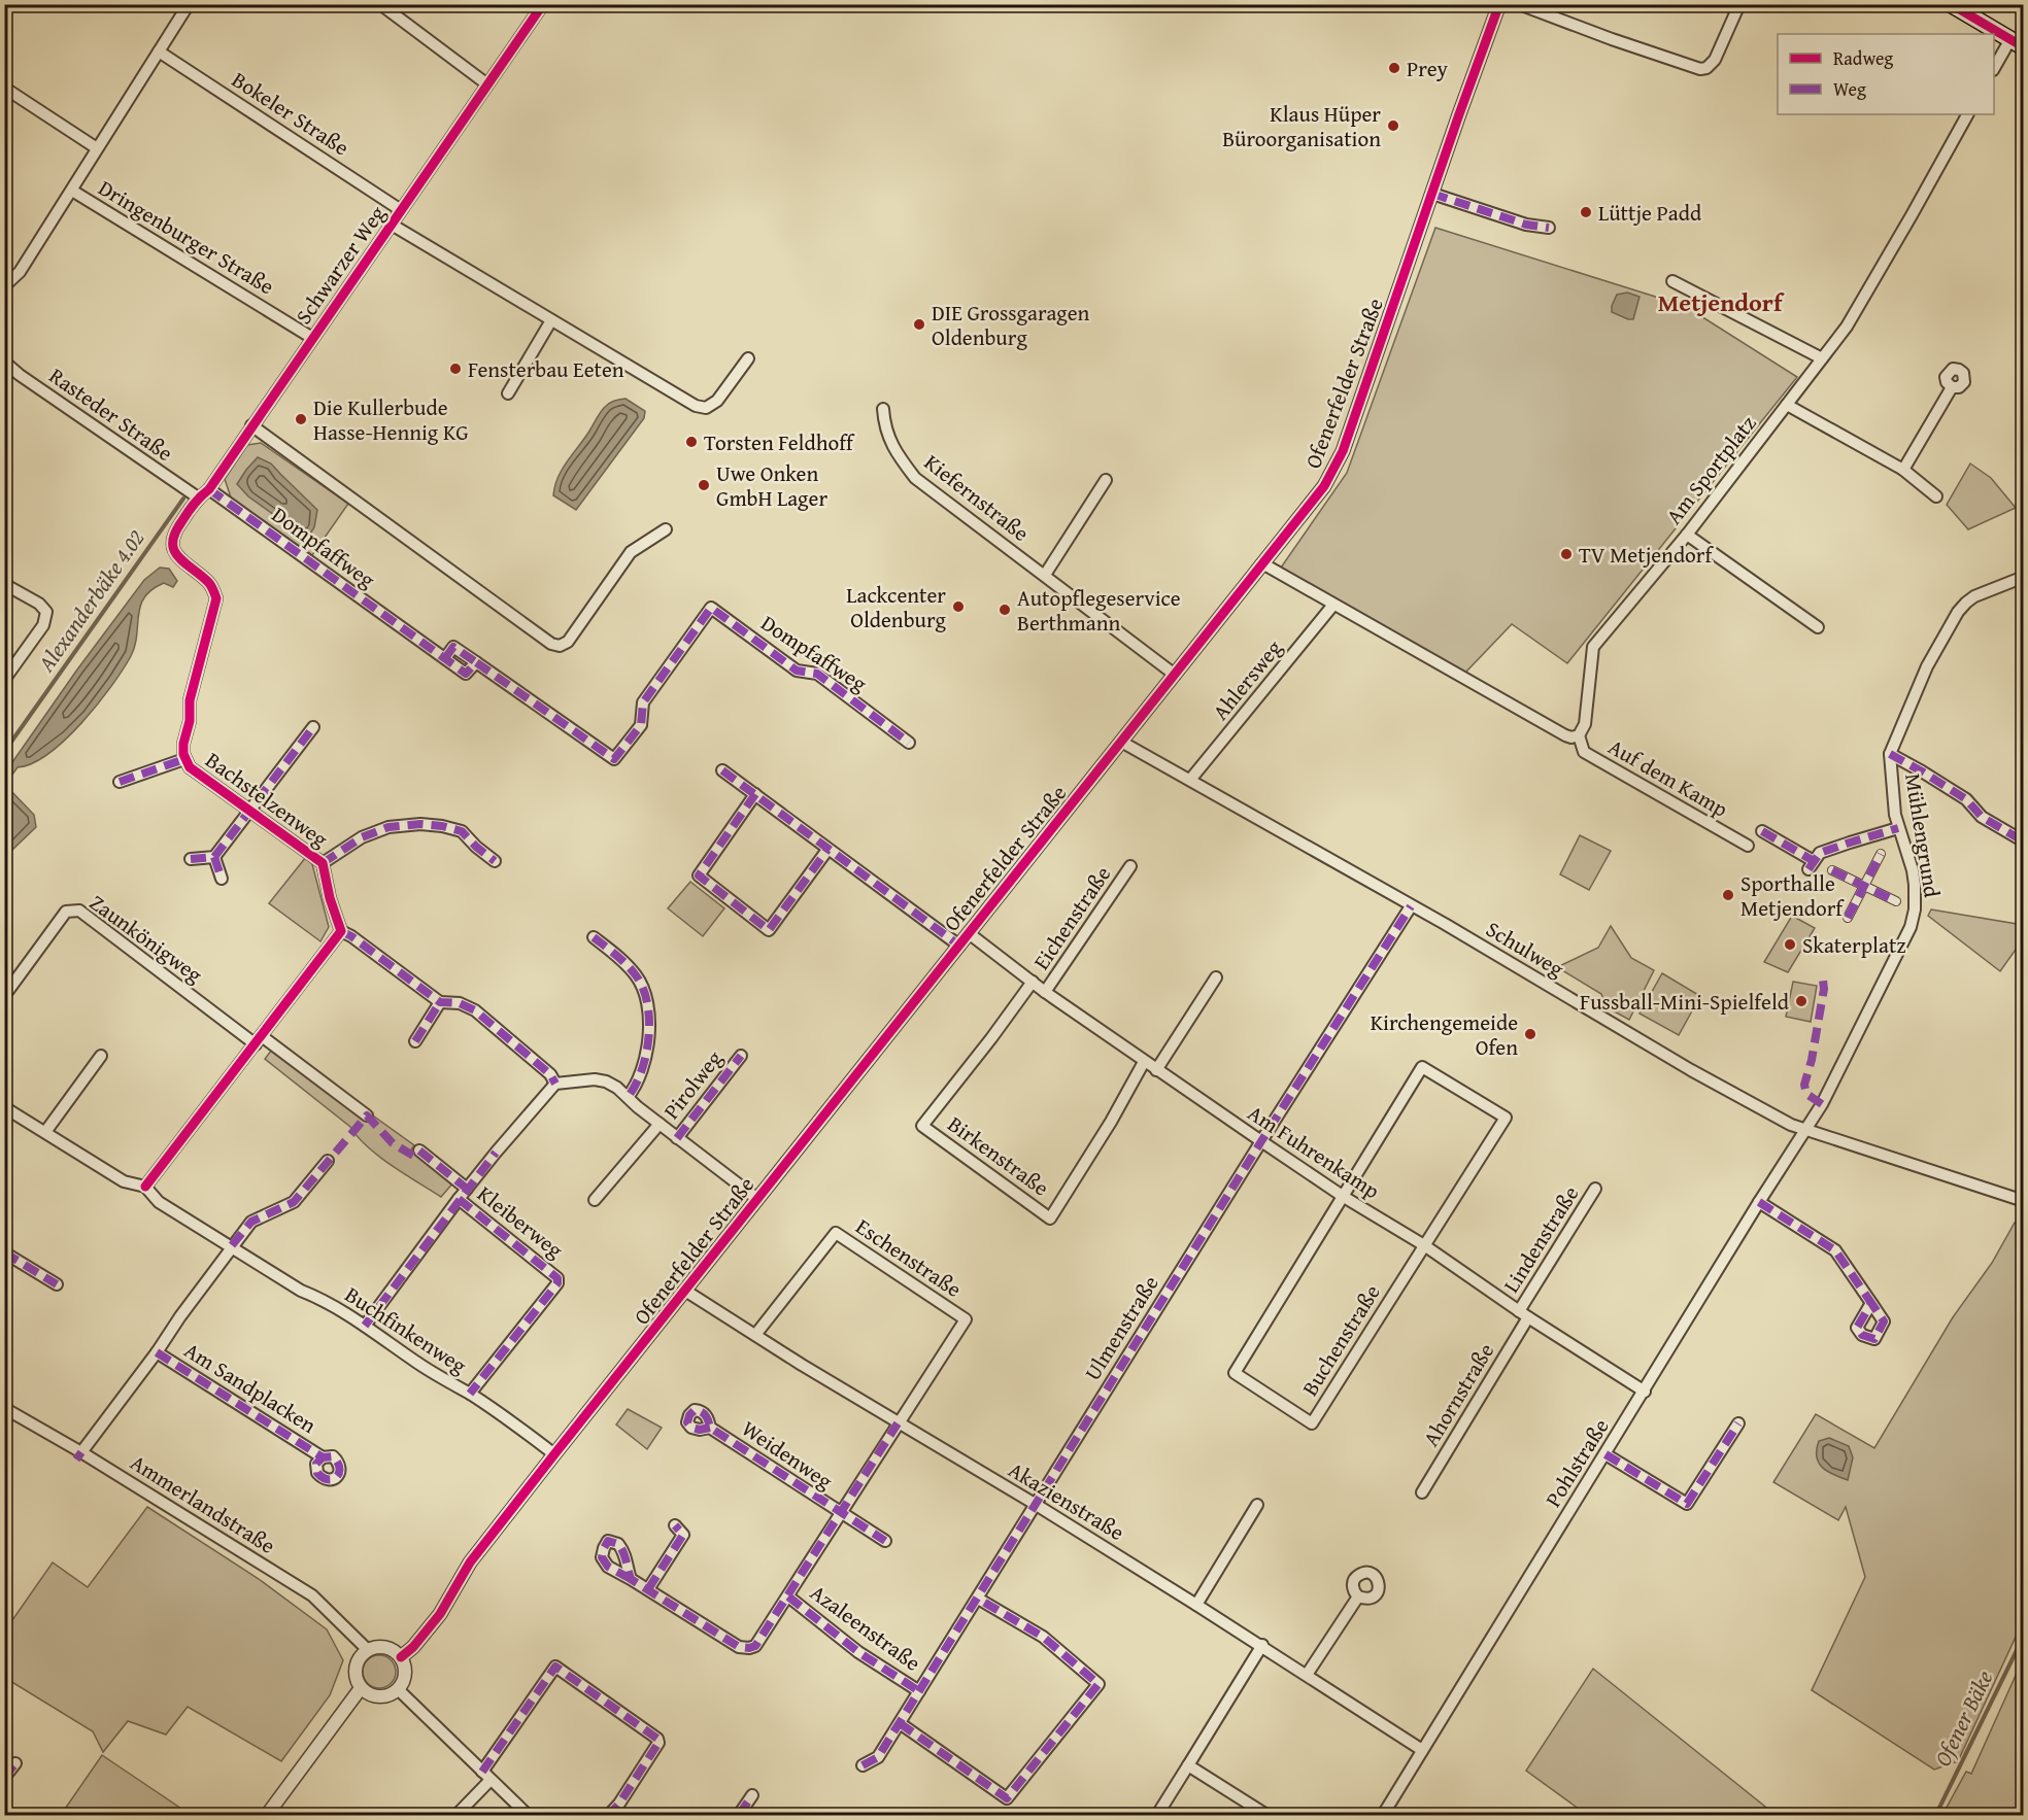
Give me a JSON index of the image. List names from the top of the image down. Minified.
{"streets":{"street":["Bokeler Straße","Dringenburger Straße","Schwarzer Weg","Ofenerfelder Straße","Rasteder Straße","Am Sportplatz","Kiefernstraße","Dompfaffweg","Ahlersweg","Auf dem Kamp","Bachstelzenweg","Mühlengrund","Eichenstraße","Zaunkönigweg","Schulweg","Pirolweg","Am Fuhrenkamp","Birkenstraße","Kleiberweg","Lindenstraße","Eschenstraße","Ulmenstraße","Buchfinkenweg","Buchenstraße","Am Sandplacken","Ahornstraße","Weidenweg","Pohlstraße","Akazienstraße","Ammerlandstraße","Azaleenstraße"]},"crossings":[["Bokeler Straße","Schwarzer Weg"],["Dringenburger Straße","Schwarzer Weg"],["Schwarzer Weg","Rasteder Straße"],["Schwarzer Weg","Dompfaffweg"],["Schwarzer Weg","Bachstelzenweg"],["Ofenerfelder Straße","Kiefernstraße"],["Ofenerfelder Straße","Schulweg"],["Ofenerfelder Straße","Am Fuhrenkamp"],["Ofenerfelder Straße","Buchfinkenweg"],["Ofenerfelder Straße","Akazienstraße"],["Ofenerfelder Straße","Ammerlandstraße"],["Am Sportplatz","Auf dem Kamp"],["Ahlersweg","Schulweg"],["Mühlengrund","Schulweg"],["Mühlengrund","Pohlstraße"],["Eichenstraße","Am Fuhrenkamp"],["Schulweg","Ulmenstraße"],["Schulweg","Pohlstraße"],["Am Fuhrenkamp","Birkenstraße"],["Am Fuhrenkamp","Lindenstraße"],["Am Fuhrenkamp","Ulmenstraße"],["Am Fuhrenkamp","Buchenstraße"],["Am Fuhrenkamp","Ahornstraße"],["Am Fuhrenkamp","Pohlstraße"],["Kleiberweg","Buchfinkenweg"],["Lindenstraße","Ahornstraße"],["Eschenstraße","Akazienstraße"],["Ulmenstraße","Akazienstraße"],["Ulmenstraße","Azaleenstraße"],["Buchfinkenweg","Am Sandplacken"],["Am Sandplacken","Ammerlandstraße"],["Pohlstraße","Akazienstraße"]],"districts":["Metjendorf"],"water":["Alexanderbäke 4.02","Ofener Bäke"],"places":["Prey","Klaus Hüper Büroorganisation","Lüttje Padd","DIE Grossgaragen Oldenburg","Fensterbau Eeten","Die Kullerbude Hasse-Hennig KG","Torsten Feldhoff","Uwe Onken GmbH Lager","TV Metjendorf","Lackcenter Oldenburg","Autopflegeservice Berthmann","Sporthalle Metjendorf","Skaterplatz","Fussball-Mini-Spielfeld","Kirchengemeide Ofen"],"legend":["Radweg","Weg"]}
